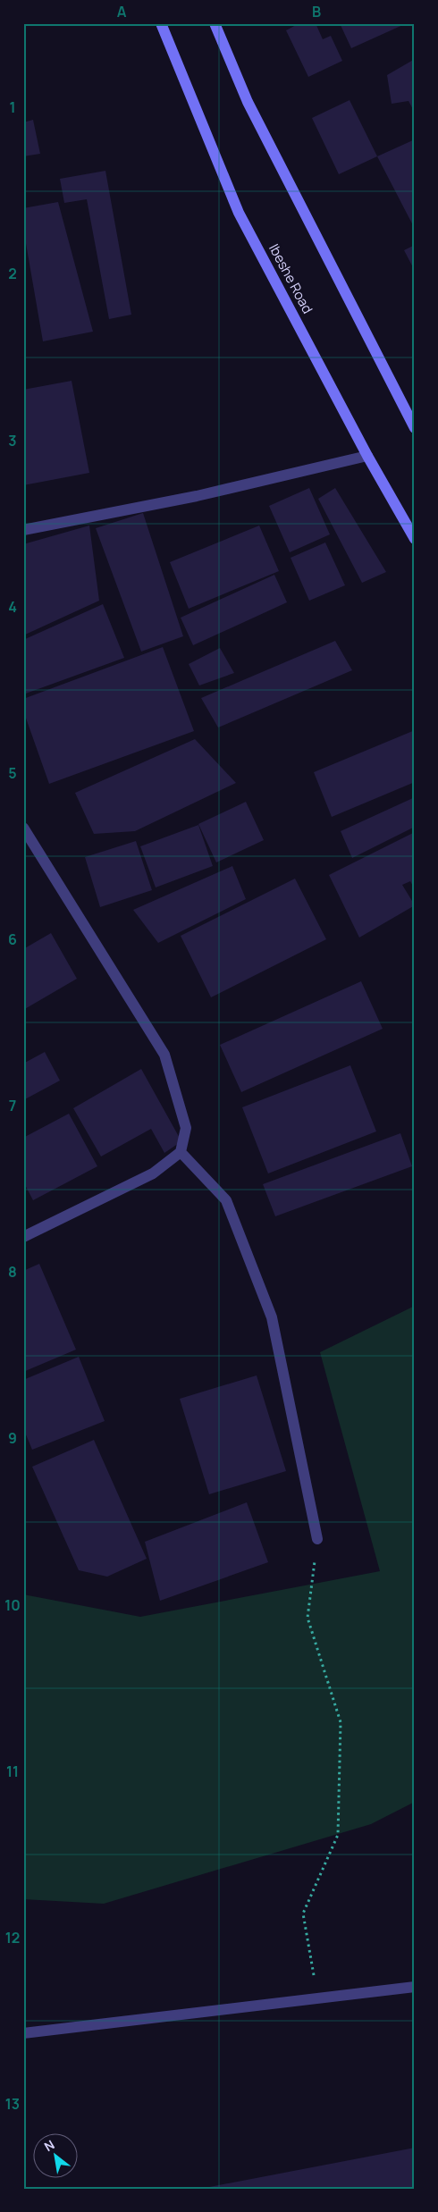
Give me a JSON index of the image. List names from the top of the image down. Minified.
{"streets":{"main road":["Ibeshe Road"]},"north":"top left","grid":{"columns":["A","B"],"rows":["1","2","3","4","5","6","7","8","9","10","11","12","13"]}}
